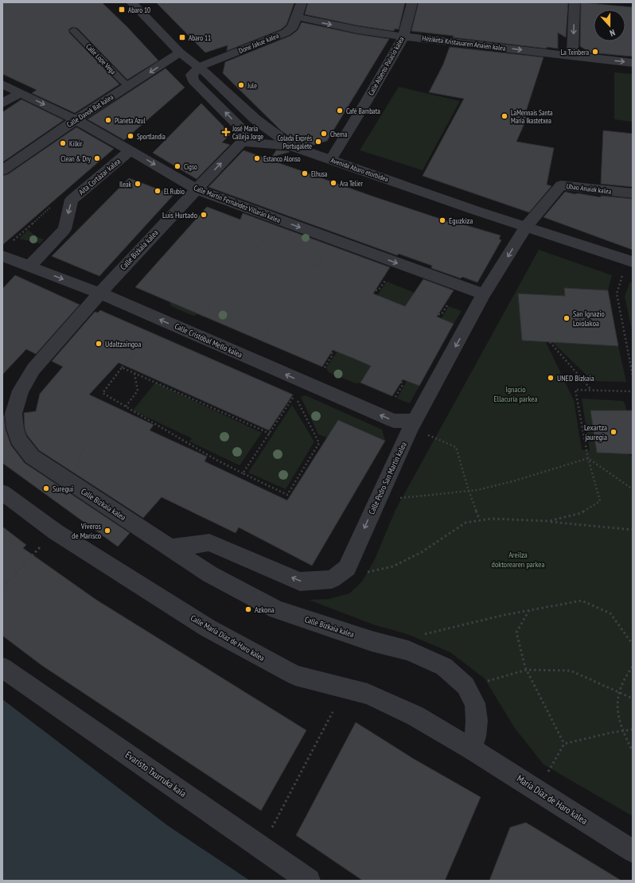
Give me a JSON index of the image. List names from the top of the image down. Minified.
{"streets":{"street":["Done Jakue kalea","Heziketa Kristauaren Anaien kalea","Calle Alberto Palacio kalea","Calle Danok Bat kalea","Avenida Abaro etorbidea","Aita Cortázar kalea","Ubao Anaiak kalea","Calle Martín Fernández Villarán kalea","Calle Bizkaia kalea","Calle Cristóbal Mello kalea","Calle Pedro San Martín kalea","Calle María Díaz de Haro kalea","Evaristo Txurruka kaia","María Díaz de Haro kalea"],"lane":["Calle Lope Vega"]},"crossings":[["Done Jakue kalea","Heziketa Kristauaren Anaien kalea"],["Done Jakue kalea","Avenida Abaro etorbidea"],["Heziketa Kristauaren Anaien kalea","Calle Alberto Palacio kalea"],["Calle Lope Vega","Calle Danok Bat kalea"],["Calle Alberto Palacio kalea","Avenida Abaro etorbidea"],["Calle Danok Bat kalea","Avenida Abaro etorbidea"],["Calle Danok Bat kalea","Calle Martín Fernández Villarán kalea"],["Avenida Abaro etorbidea","Ubao Anaiak kalea"],["Avenida Abaro etorbidea","Calle Pedro San Martín kalea"],["Aita Cortázar kalea","Calle Martín Fernández Villarán kalea"],["Aita Cortázar kalea","Calle Cristóbal Mello kalea"],["Ubao Anaiak kalea","Calle Pedro San Martín kalea"],["Calle Martín Fernández Villarán kalea","Calle Bizkaia kalea"],["Calle Martín Fernández Villarán kalea","Calle Pedro San Martín kalea"],["Calle Bizkaia kalea","Calle Cristóbal Mello kalea"],["Calle Bizkaia kalea","Calle Pedro San Martín kalea"],["Calle Bizkaia kalea","Calle María Díaz de Haro kalea"],["Calle Bizkaia kalea","María Díaz de Haro kalea"],["Calle Cristóbal Mello kalea","Calle Pedro San Martín kalea"],["Calle María Díaz de Haro kalea","María Díaz de Haro kalea"]],"one_way":["Heziketa Kristauaren Anaien kalea","Aita Cortázar kalea","Calle Martín Fernández Villarán kalea","Calle Pedro San Martín kalea"],"parks":["Ignacio Ellacuría parkea","Areilza doktorearen parkea"],"places":{"transit":["Abaro 10","Abaro 11"],"other":["La Txinbera","Jule","Café Bambata","LaMennais Santa María Ikastetxea","Planeta Azul","Chema","Sportlandia","Colada Exprés Portugalete","Kilkir","Clean & Dry","Estanco Alonso","Cigso","Elhusa","Ara Telier","Ileak","El Rubio","Luis Hurtado","Eguzkiza","San Ignazio Loiolakoa","Udaltzaingoa","UNED Bizkaia","Lexartza jauregia","Suregui","Viveros de Marisco","Azkona"],"health":["José María Calleja Jorge"]},"north":"bottom"}
